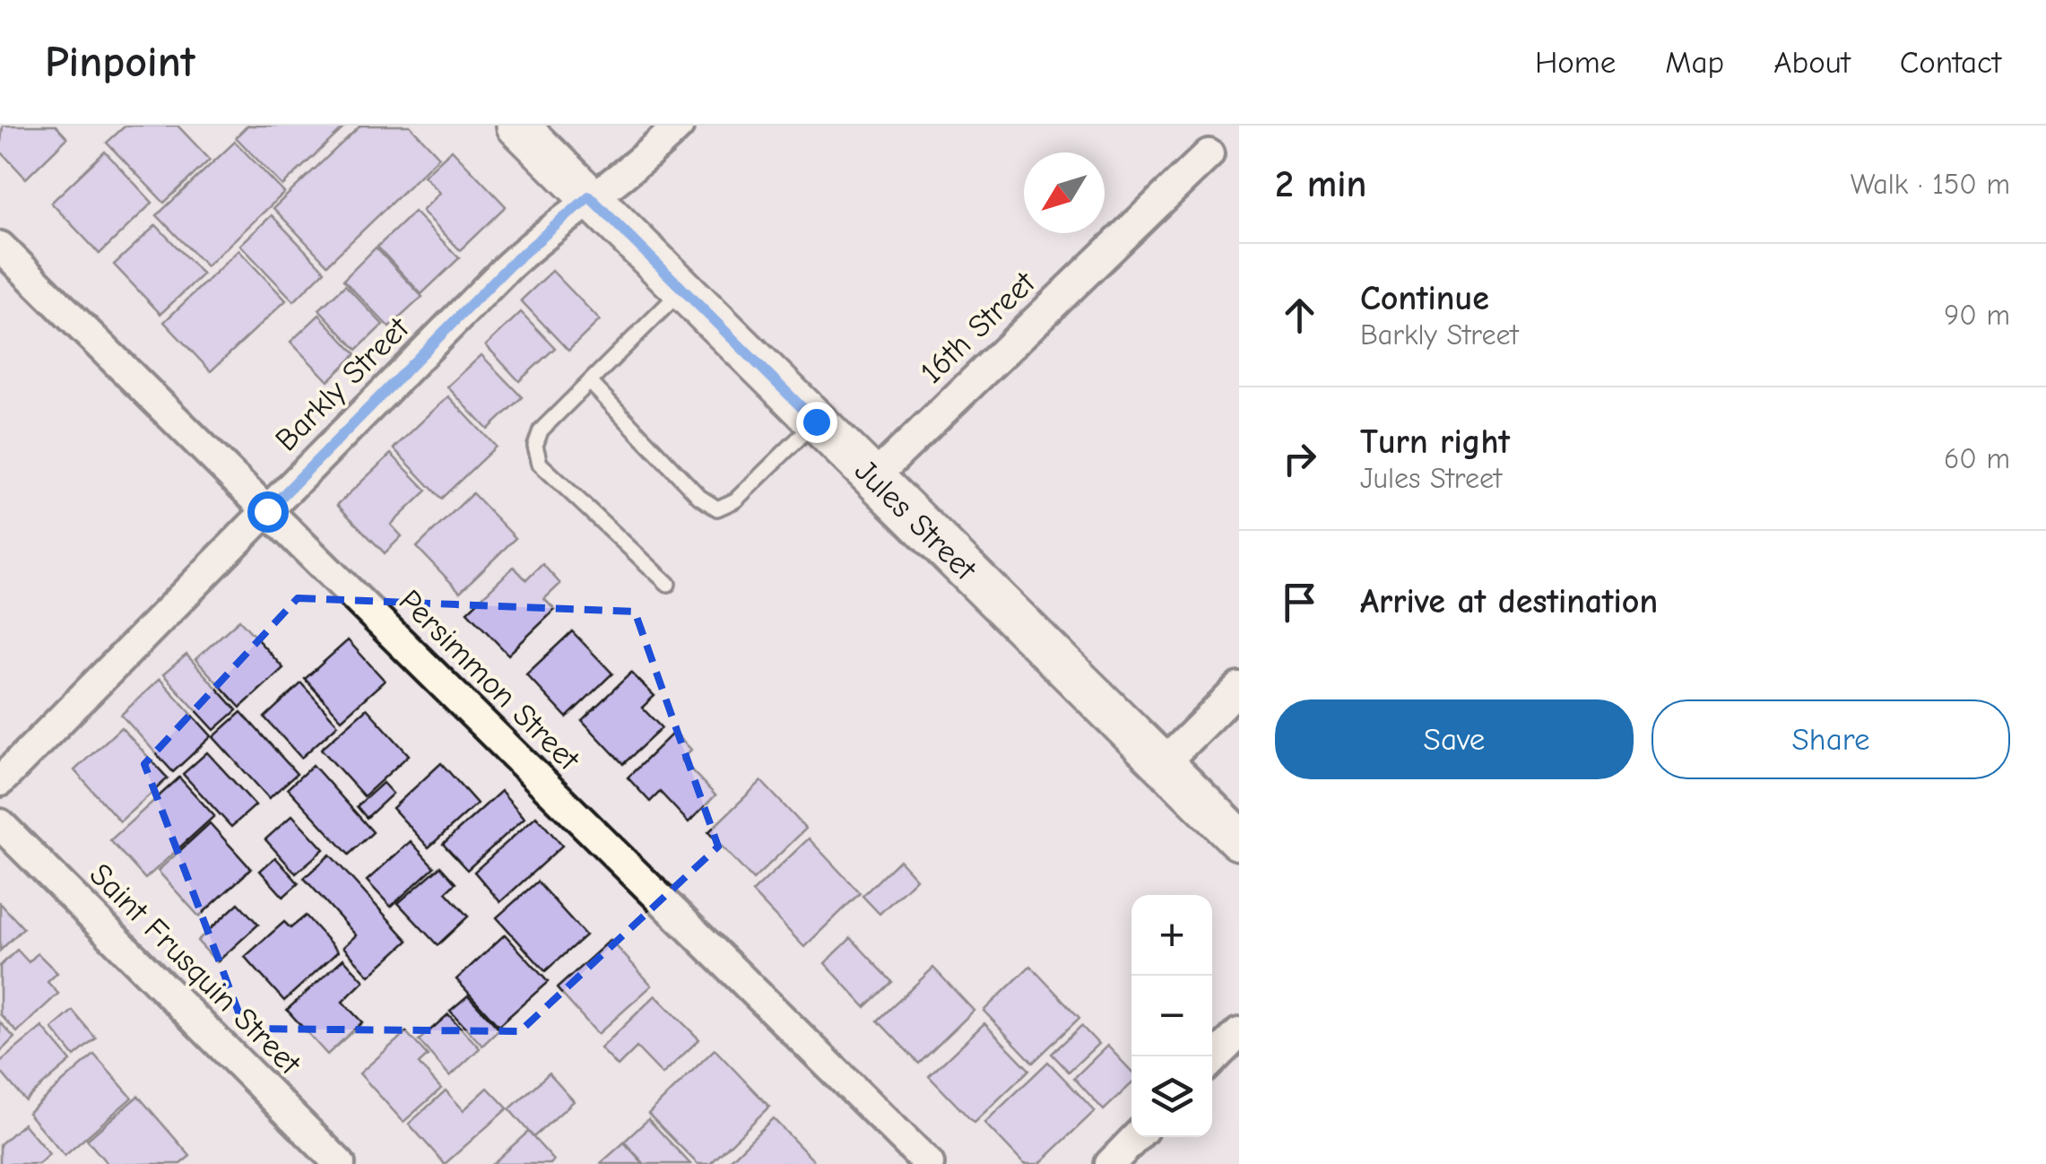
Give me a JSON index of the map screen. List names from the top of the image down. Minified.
{"streets":{"main road":["Jules Street"],"street":["16th Street","Barkly Street","Persimmon Street","Saint Frusquin Street"]},"crossings":[["16th Street","Jules Street"],["Barkly Street","Jules Street"],["Barkly Street","Persimmon Street"]],"north":"bottom left","page":{"header":"Pinpoint","nav":["Home","Map","About","Contact"],"heading":["2 min","Walk · 150 m"],"list":[["Continue","Barkly Street","90 m"],["Turn right","Jules Street","60 m"],"Arrive at destination"],"buttons":["Save","Share"],"map_buttons":["+","−"]}}
